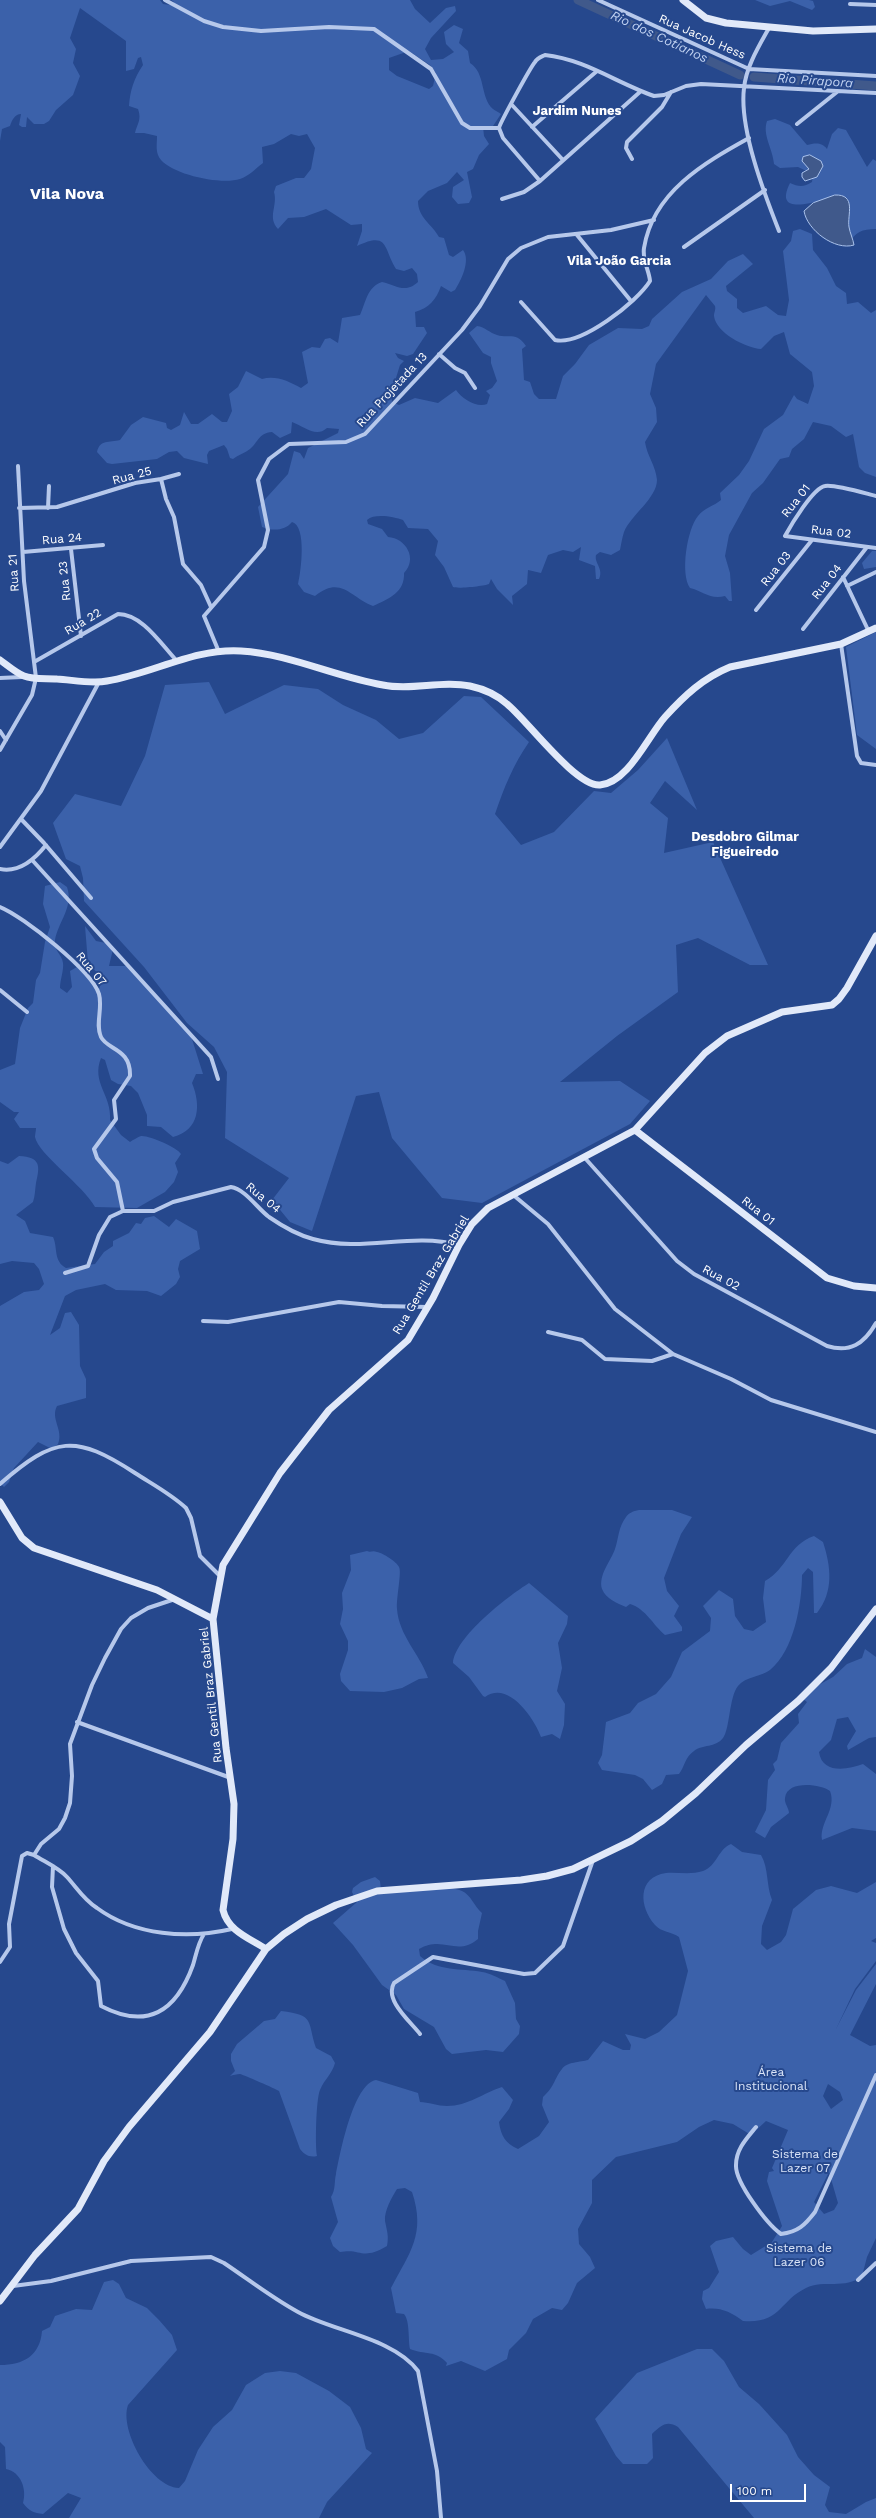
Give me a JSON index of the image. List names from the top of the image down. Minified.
{"streets":{"street":["Rua Jacob Hess","Rua Projetada 13","Rua 25","Rua 01","Rua 02","Rua 24","Rua 03","Rua 21","Rua 23","Rua 04","Rua 22","Rua 07","Rua Gentil Braz Gabriel"]},"crossings":[["Rua Projetada 13","Rua 25"],["Rua 25","Rua 21"],["Rua 01","Rua 02"],["Rua 01","Rua Gentil Braz Gabriel"],["Rua 02","Rua 03"],["Rua 02","Rua 04"],["Rua 02","Rua Gentil Braz Gabriel"],["Rua 24","Rua 21"],["Rua 24","Rua 23"],["Rua 21","Rua 22"],["Rua 23","Rua 22"],["Rua 04","Rua 07"],["Rua 04","Rua Gentil Braz Gabriel"]],"districts":["Jardim Nunes","Vila Nova","Vila João Garcia","Desdobro Gilmar Figueiredo"],"water":["Rio dos Cotianos","Rio Pirapora"],"parks":["Área Institucional","Sistema de Lazer 07","Sistema de Lazer 06"],"scale_bar":"100 m"}
